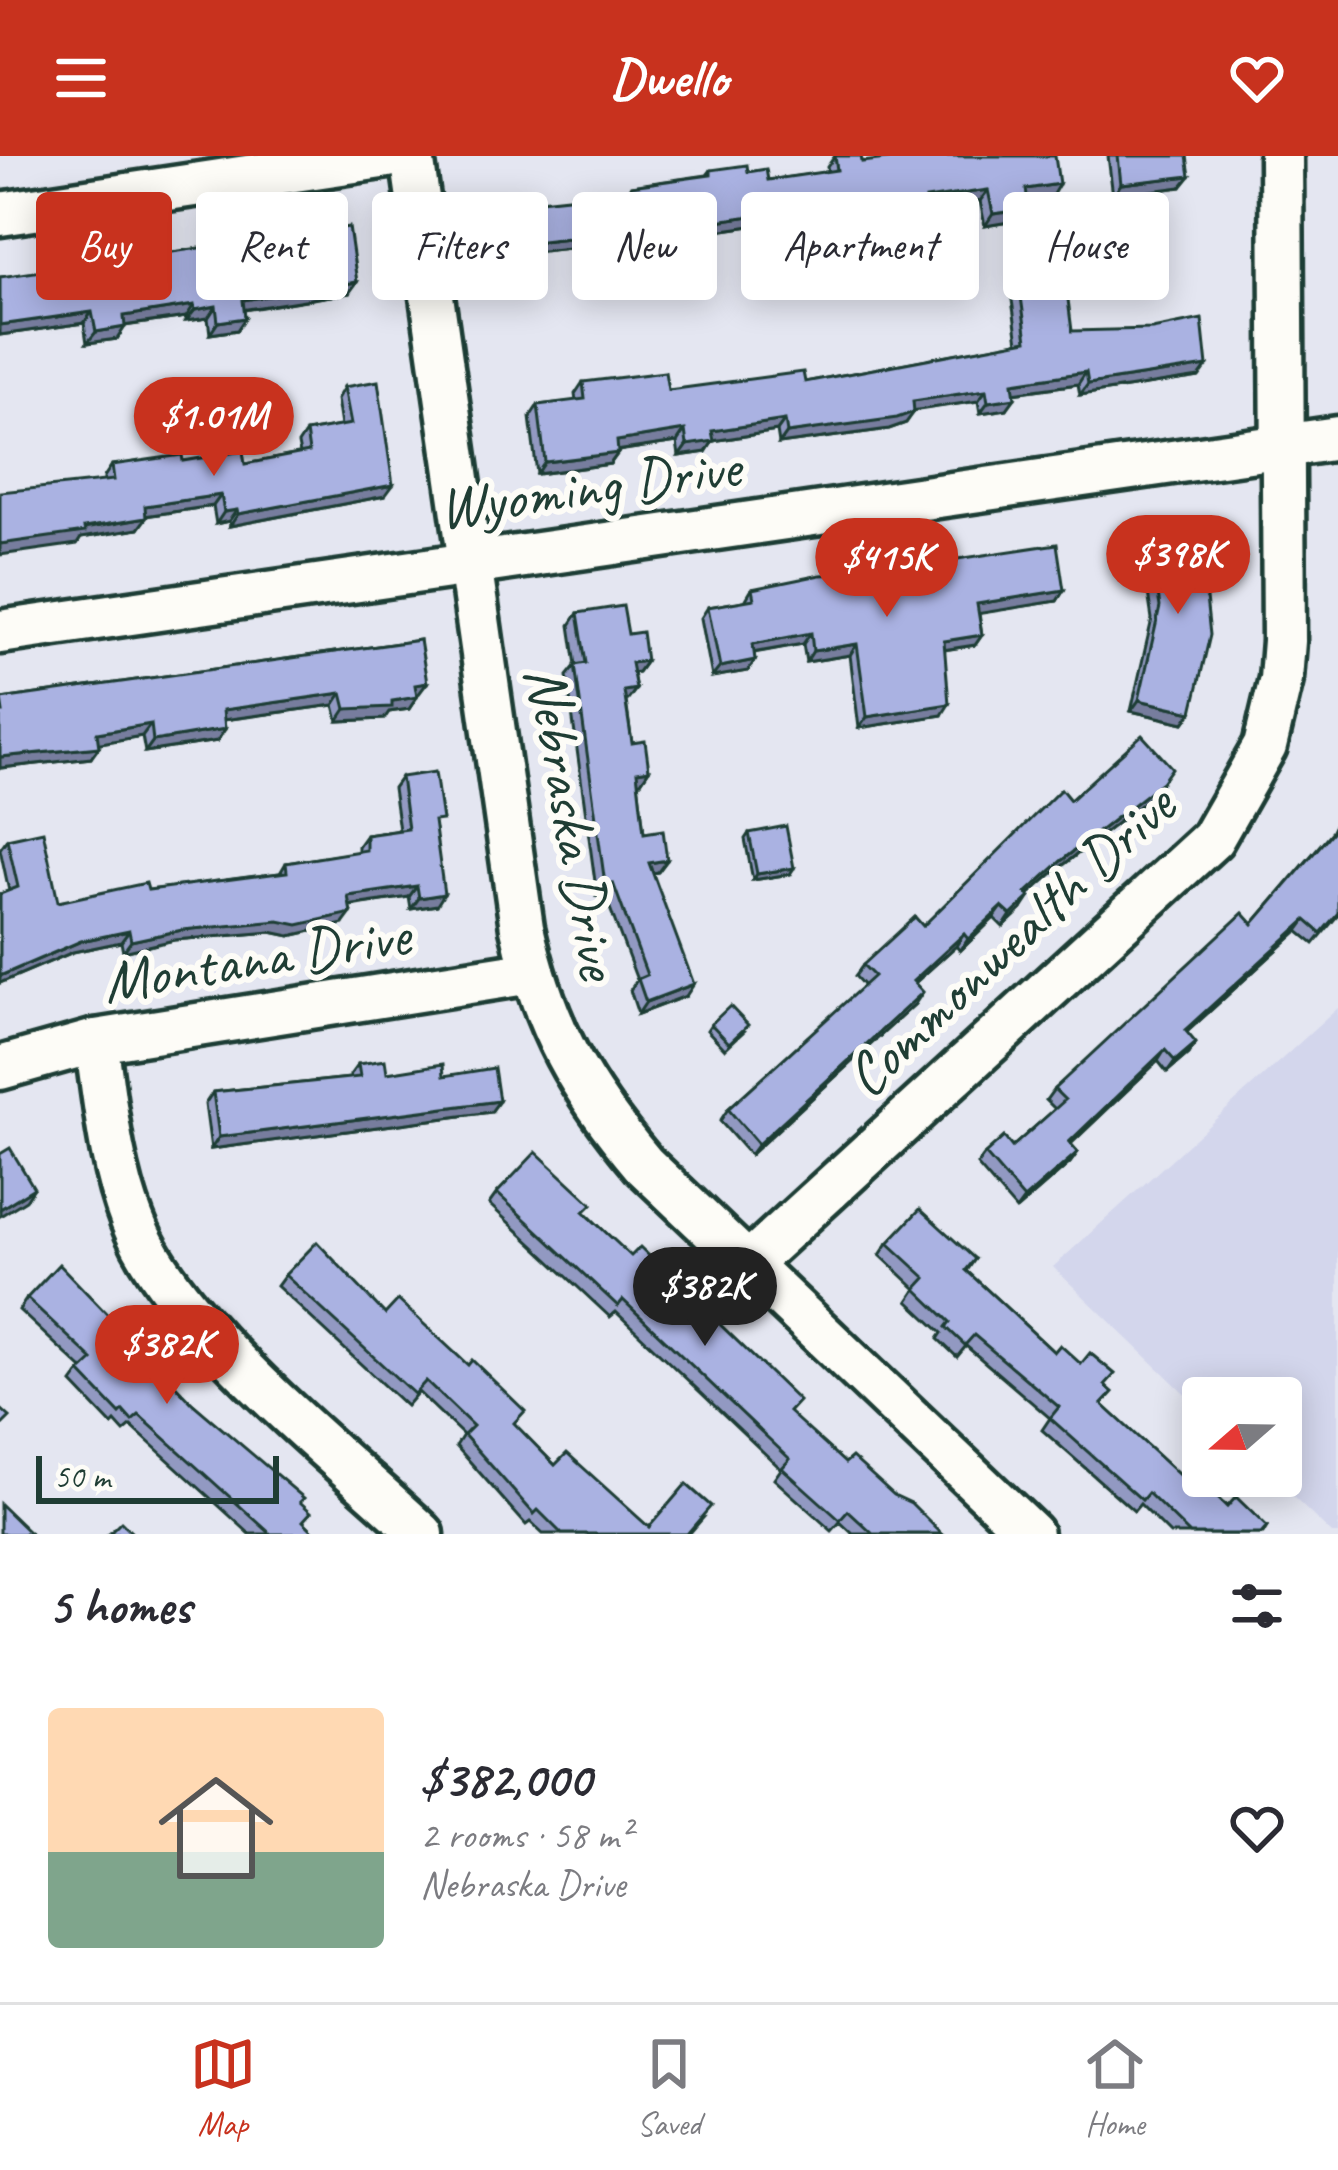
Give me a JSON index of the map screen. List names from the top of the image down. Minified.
{"streets":{"street":["Wyoming Drive","Nebraska Drive","Commonwealth Drive","Montana Drive"]},"crossings":[["Wyoming Drive","Nebraska Drive"],["Wyoming Drive","Commonwealth Drive"],["Nebraska Drive","Commonwealth Drive"],["Nebraska Drive","Montana Drive"]],"scale_bar":"50 m","north":"left","page":{"header":"Dwello","chip":["Buy","Rent","Filters","New","Apartment","House"],"price":["$1.01M","$398K","$415K","$382K","$382K"],"scale":"50 m","heading":"5 homes","list":[{"name":"$382,000","note":"2 rooms · 58 m² · Nebraska Drive"}],"tabs":["Map","Saved","Home"]}}
